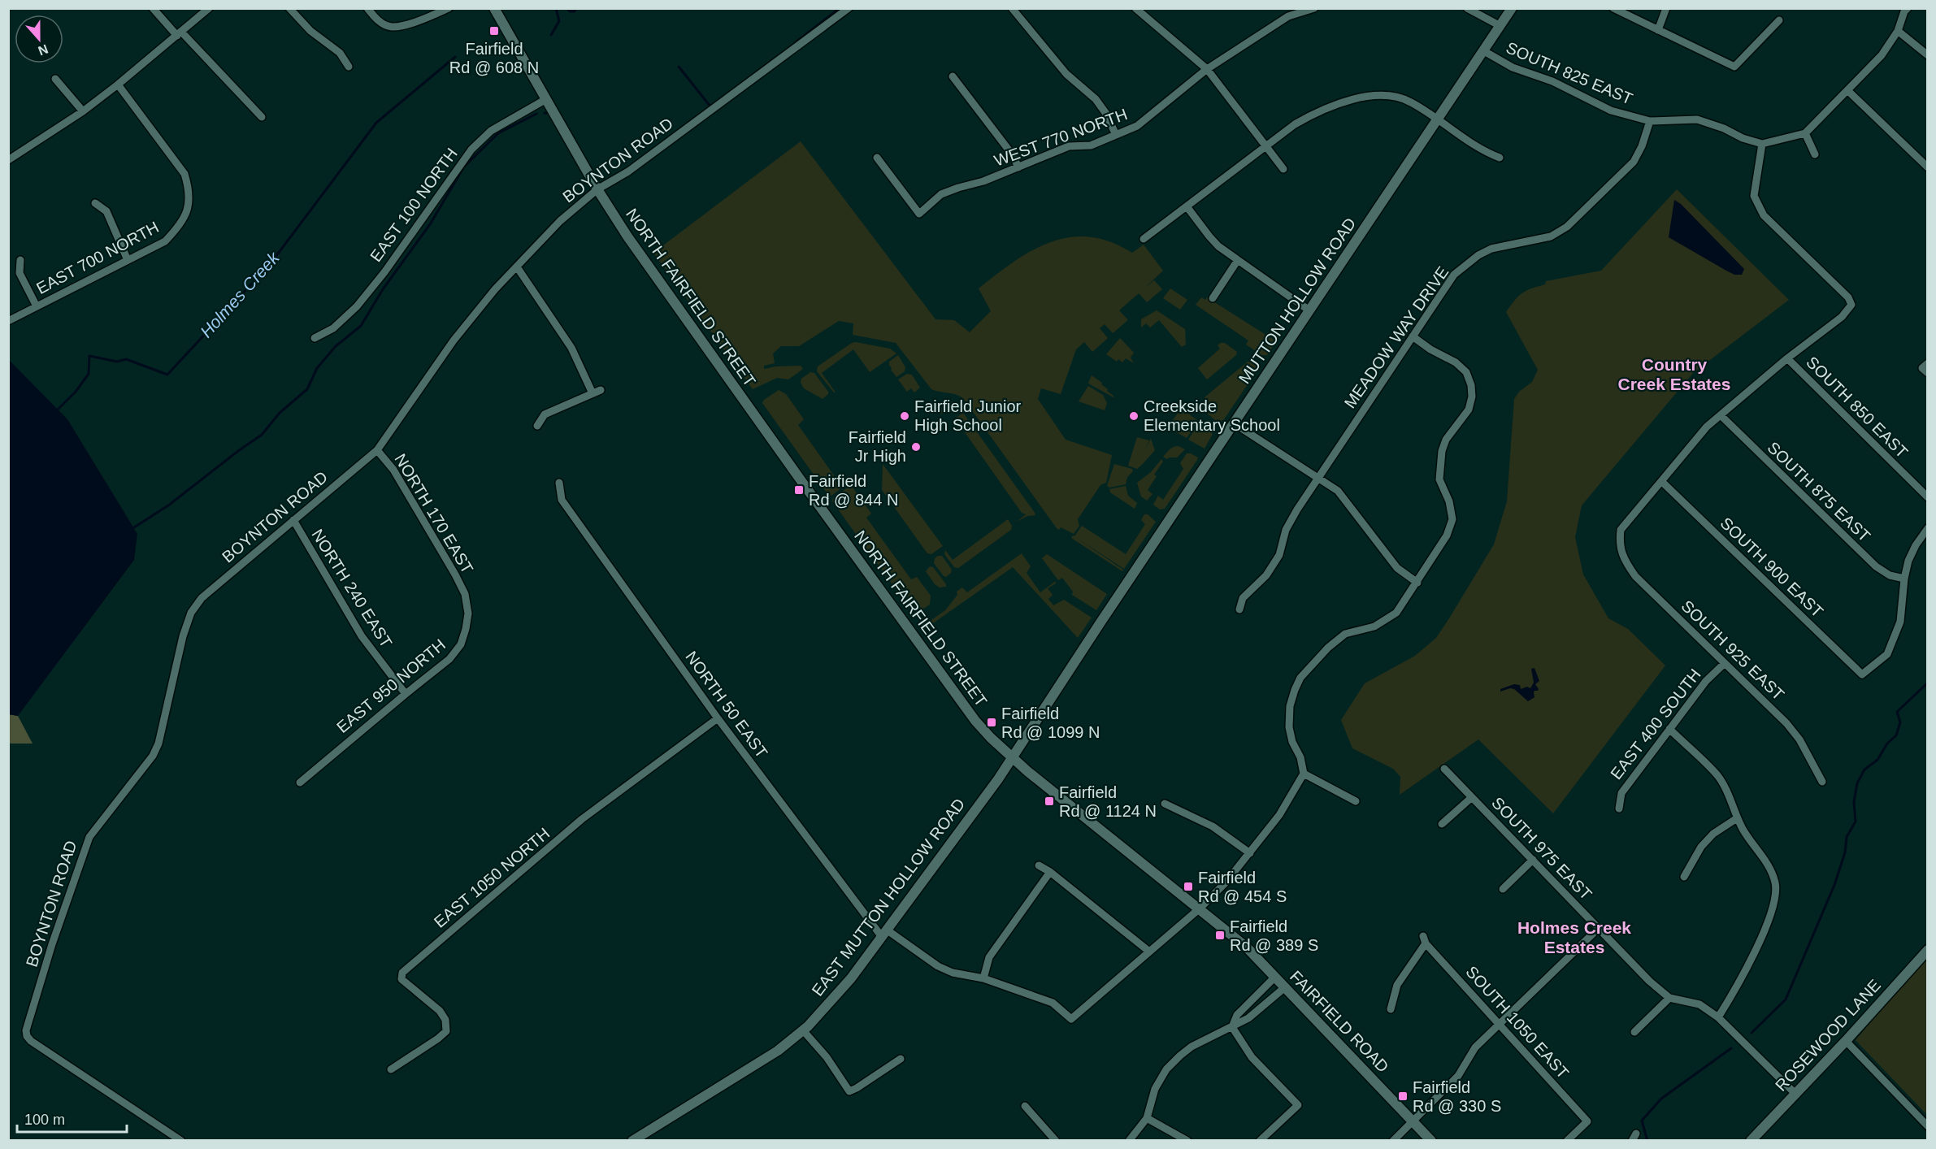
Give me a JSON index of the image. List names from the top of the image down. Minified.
{"streets":{"street":["SOUTH 825 EAST","WEST 770 NORTH","BOYNTON ROAD","EAST 100 NORTH","EAST 700 NORTH","NORTH FAIRFIELD STREET","MUTTON HOLLOW ROAD","MEADOW WAY DRIVE","SOUTH 850 EAST","SOUTH 875 EAST","NORTH 170 EAST","SOUTH 900 EAST","NORTH 240 EAST","SOUTH 925 EAST","EAST 950 NORTH","NORTH 50 EAST","EAST 400 SOUTH","SOUTH 975 EAST","EAST 1050 NORTH","EAST MUTTON HOLLOW ROAD","FAIRFIELD ROAD","SOUTH 1050 EAST","ROSEWOOD LANE"]},"crossings":[["SOUTH 825 EAST","MUTTON HOLLOW ROAD"],["SOUTH 825 EAST","MEADOW WAY DRIVE"],["BOYNTON ROAD","NORTH FAIRFIELD STREET"],["BOYNTON ROAD","NORTH 170 EAST"],["BOYNTON ROAD","NORTH 240 EAST"],["EAST 100 NORTH","NORTH FAIRFIELD STREET"],["NORTH FAIRFIELD STREET","MUTTON HOLLOW ROAD"],["NORTH FAIRFIELD STREET","EAST MUTTON HOLLOW ROAD"],["NORTH FAIRFIELD STREET","FAIRFIELD ROAD"],["MUTTON HOLLOW ROAD","EAST MUTTON HOLLOW ROAD"],["SOUTH 875 EAST","SOUTH 900 EAST"],["NORTH 170 EAST","EAST 950 NORTH"],["SOUTH 900 EAST","SOUTH 925 EAST"],["NORTH 240 EAST","EAST 950 NORTH"],["SOUTH 925 EAST","EAST 400 SOUTH"],["NORTH 50 EAST","EAST 1050 NORTH"],["NORTH 50 EAST","EAST MUTTON HOLLOW ROAD"],["SOUTH 975 EAST","ROSEWOOD LANE"]],"districts":["Country Creek Estates","Holmes Creek Estates"],"water":["Holmes Creek"],"places":{"transit":["Fairfield Rd @ 608 N","Fairfield Rd @ 844 N","Fairfield Rd @ 1099 N","Fairfield Rd @ 1124 N","Fairfield Rd @ 454 S","Fairfield Rd @ 389 S","Fairfield Rd @ 330 S"],"other":["Fairfield Junior High School","Creekside Elementary School","Fairfield Jr High"]},"scale_bar":"100 m","north":"bottom"}
